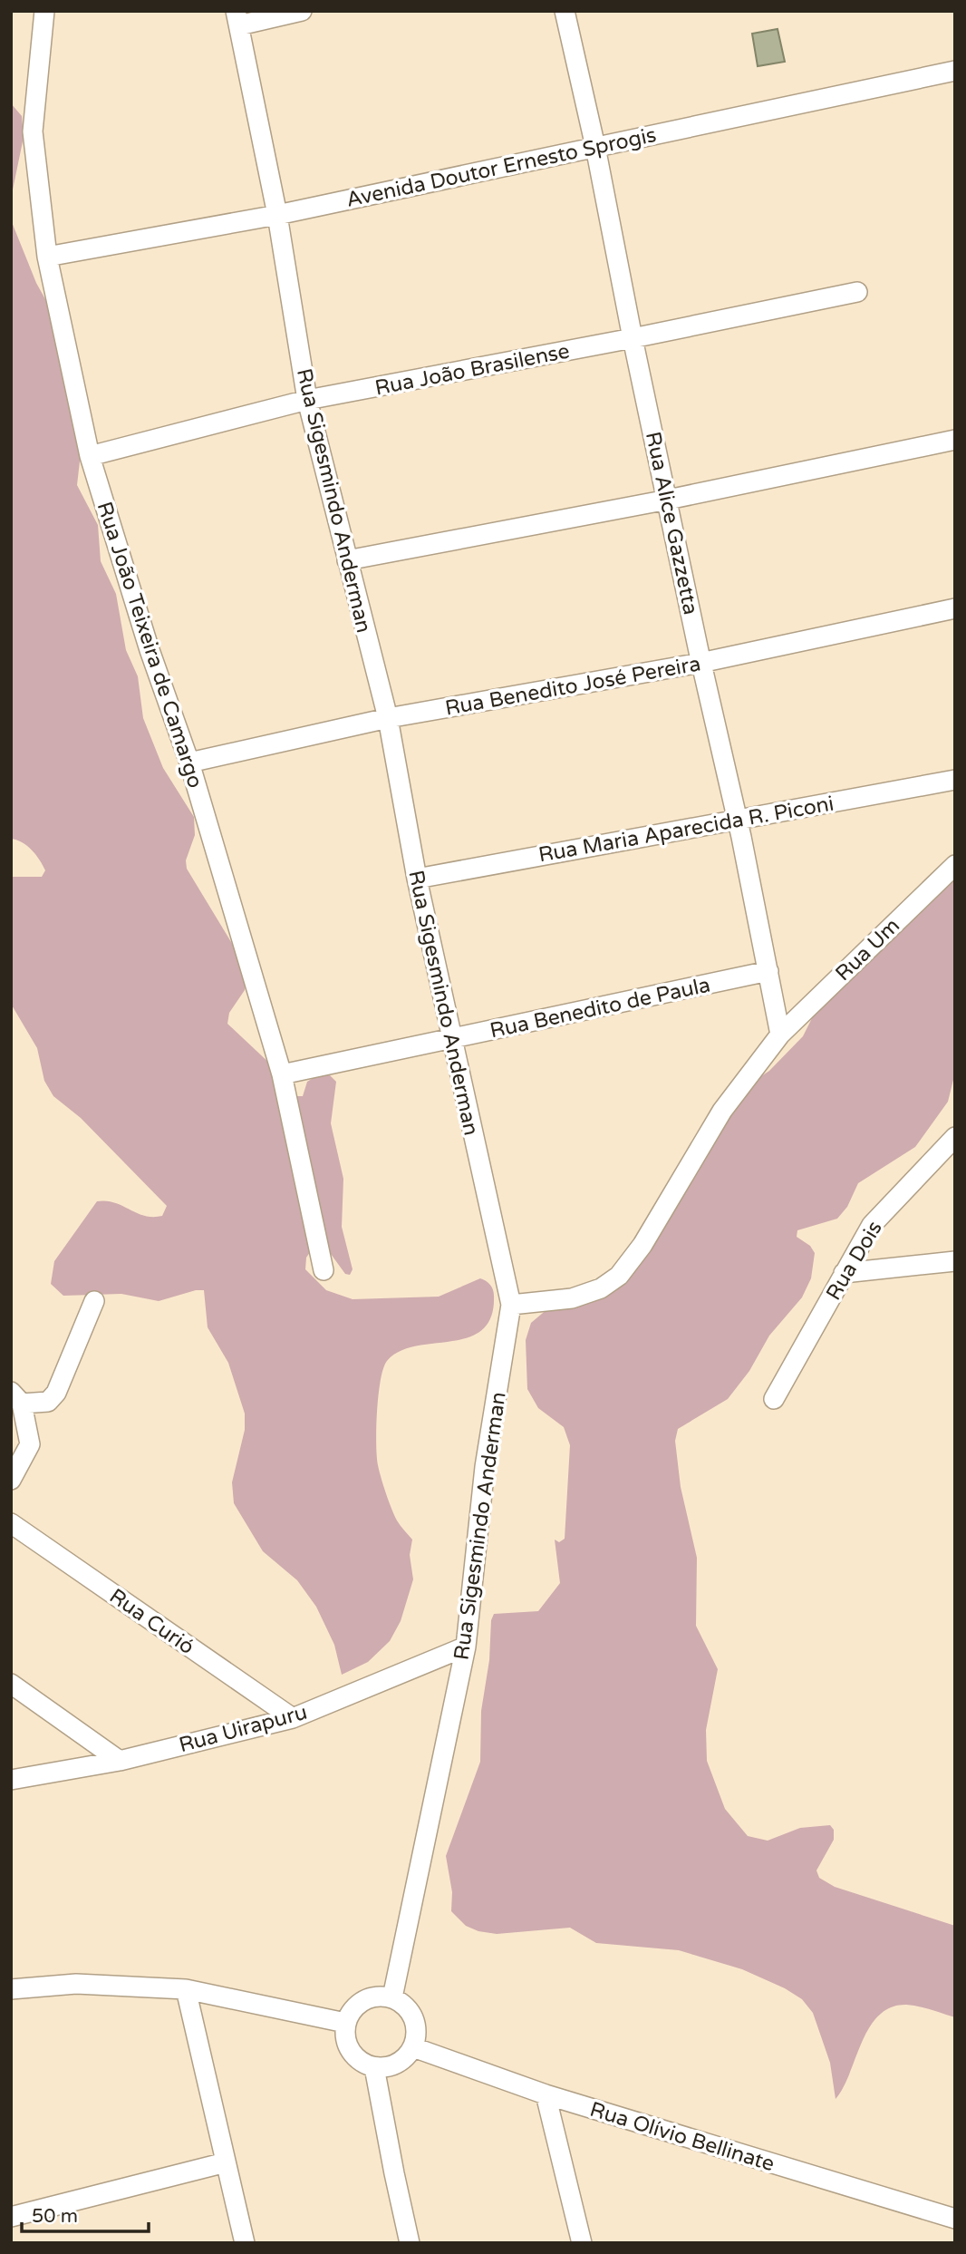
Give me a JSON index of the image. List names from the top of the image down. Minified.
{"streets":{"street":["Avenida Doutor Ernesto Sprogis","Rua João Brasilense","Rua Sigesmindo Anderman","Rua Alice Gazzetta","Rua João Teixeira de Camargo","Rua Benedito José Pereira","Rua Maria Aparecida R. Piconi","Rua Um","Rua Benedito de Paula","Rua Dois","Rua Curió","Rua Uirapuru","Rua Olívio Bellinate"]},"crossings":[["Avenida Doutor Ernesto Sprogis","Rua Sigesmindo Anderman"],["Avenida Doutor Ernesto Sprogis","Rua Alice Gazzetta"],["Avenida Doutor Ernesto Sprogis","Rua João Teixeira de Camargo"],["Rua João Brasilense","Rua Sigesmindo Anderman"],["Rua João Brasilense","Rua Alice Gazzetta"],["Rua João Brasilense","Rua João Teixeira de Camargo"],["Rua Sigesmindo Anderman","Rua Benedito José Pereira"],["Rua Sigesmindo Anderman","Rua Maria Aparecida R. Piconi"],["Rua Sigesmindo Anderman","Rua Um"],["Rua Sigesmindo Anderman","Rua Benedito de Paula"],["Rua Sigesmindo Anderman","Rua Uirapuru"],["Rua Sigesmindo Anderman","Rua Olívio Bellinate"],["Rua Alice Gazzetta","Rua Benedito José Pereira"],["Rua Alice Gazzetta","Rua Maria Aparecida R. Piconi"],["Rua Alice Gazzetta","Rua Um"],["Rua Alice Gazzetta","Rua Benedito de Paula"],["Rua João Teixeira de Camargo","Rua Benedito José Pereira"],["Rua João Teixeira de Camargo","Rua Benedito de Paula"],["Rua Curió","Rua Uirapuru"]],"scale_bar":"50 m"}
